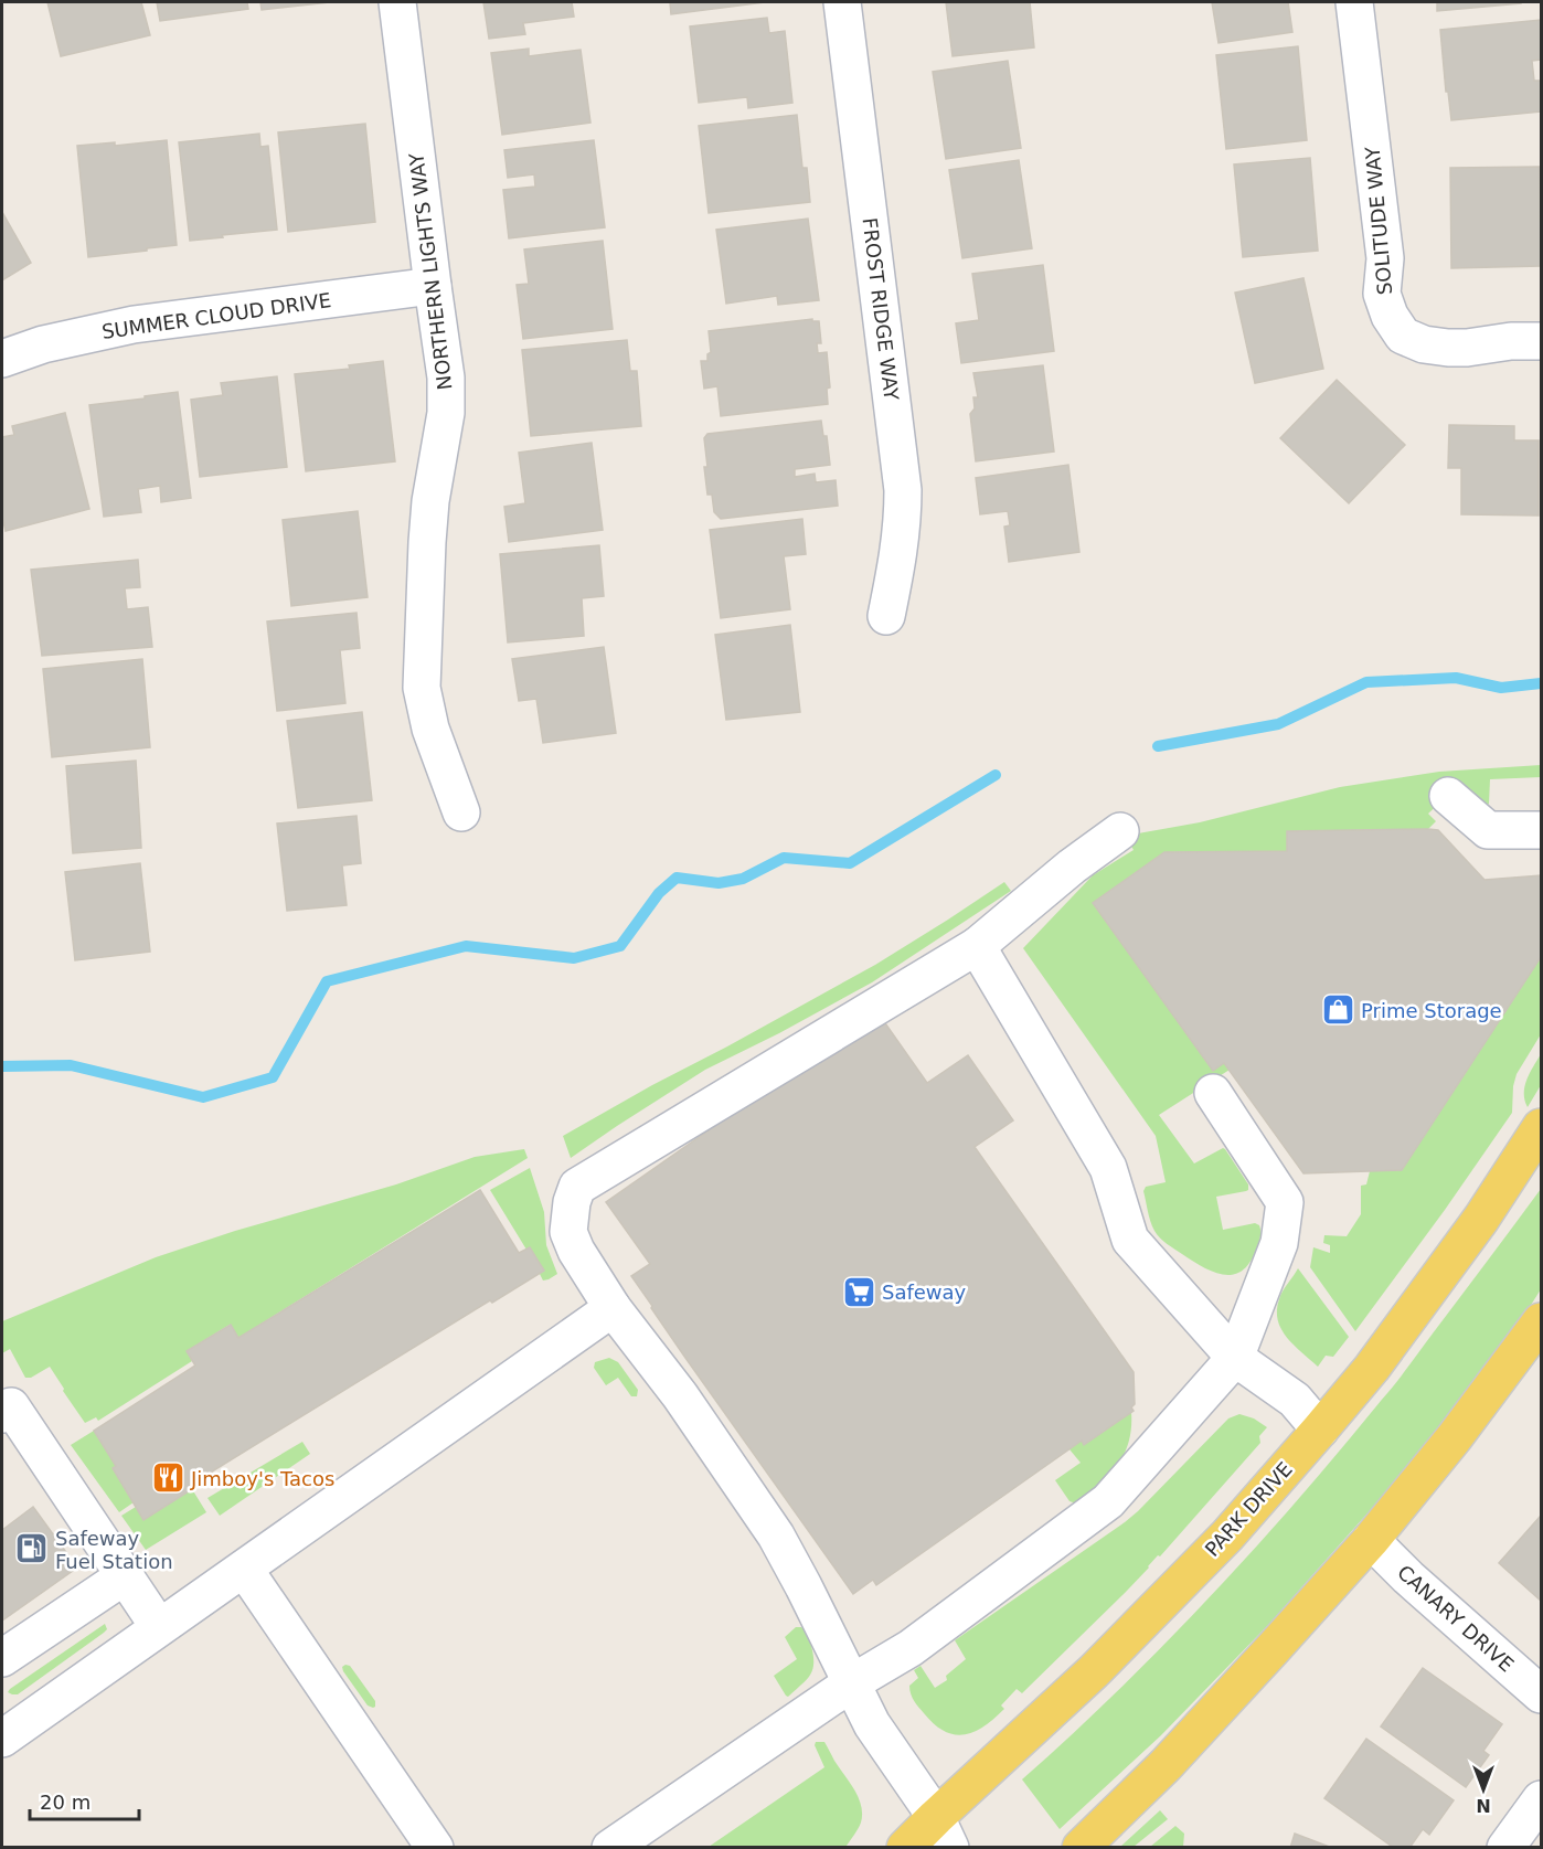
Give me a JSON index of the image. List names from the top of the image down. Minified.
{"streets":{"main road":["PARK DRIVE"],"street":["SOLITUDE WAY","NORTHERN LIGHTS WAY","FROST RIDGE WAY","SUMMER CLOUD DRIVE","CANARY DRIVE"]},"crossings":[["NORTHERN LIGHTS WAY","SUMMER CLOUD DRIVE"]],"places":{"shop":["Prime Storage"],"supermarket":["Safeway"],"restaurant":["Jimboy's Tacos"],"fuel station":["Safeway Fuel Station"]},"scale_bar":"20 m","north":"bottom"}
